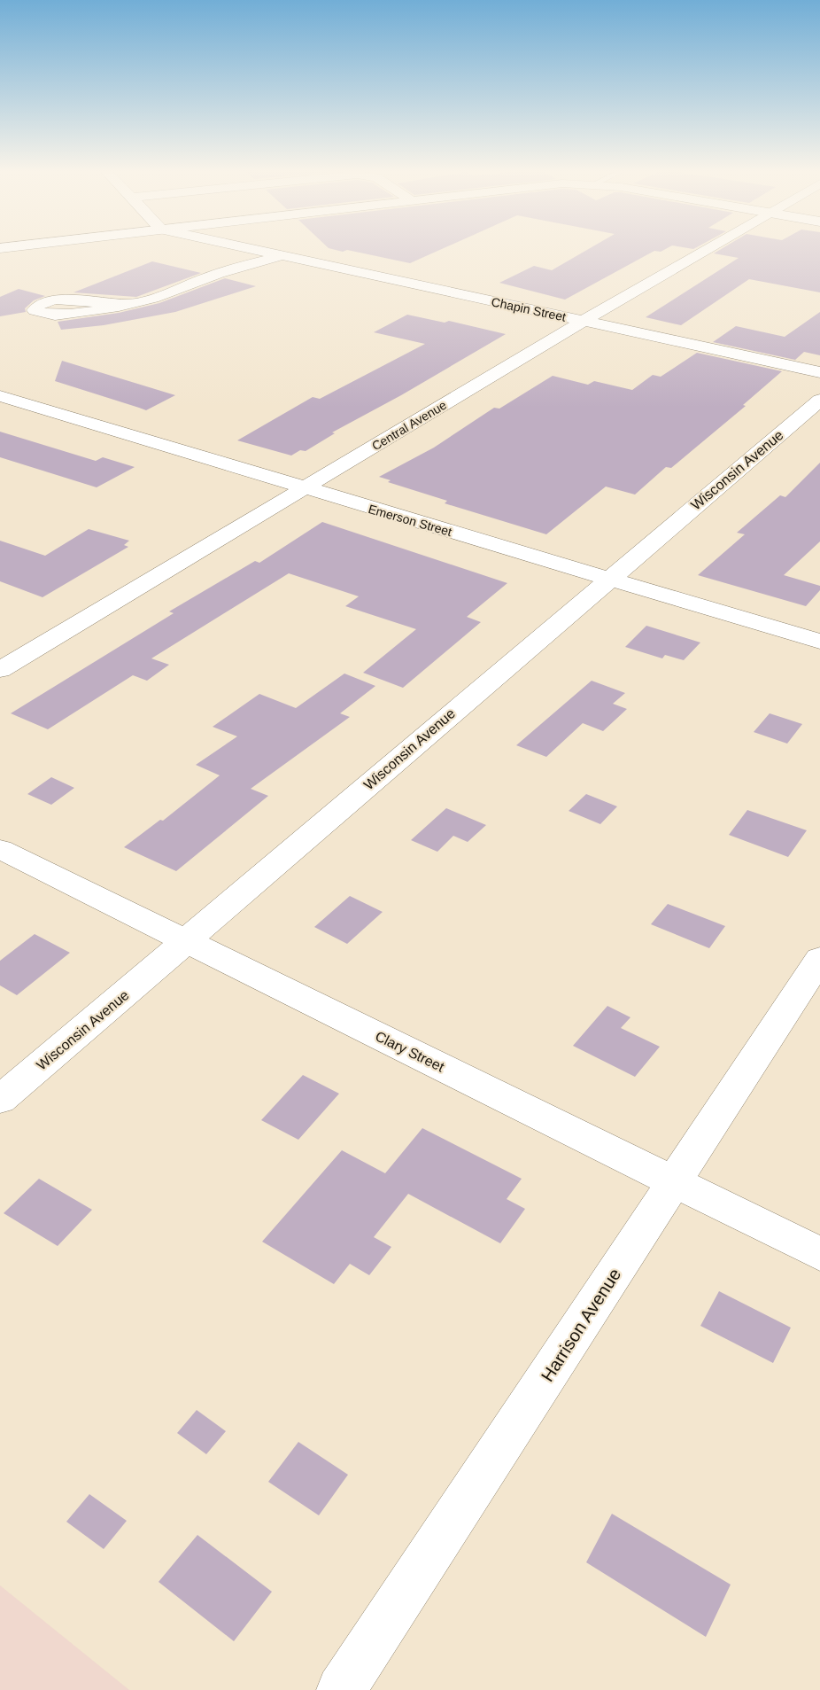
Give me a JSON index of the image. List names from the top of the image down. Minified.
{"streets":{"street":["Chapin Street","Central Avenue","Wisconsin Avenue","Emerson Street","Clary Street","Harrison Avenue"]},"crossings":[["Chapin Street","Central Avenue"],["Central Avenue","Emerson Street"],["Wisconsin Avenue","Emerson Street"],["Wisconsin Avenue","Clary Street"],["Clary Street","Harrison Avenue"]]}
